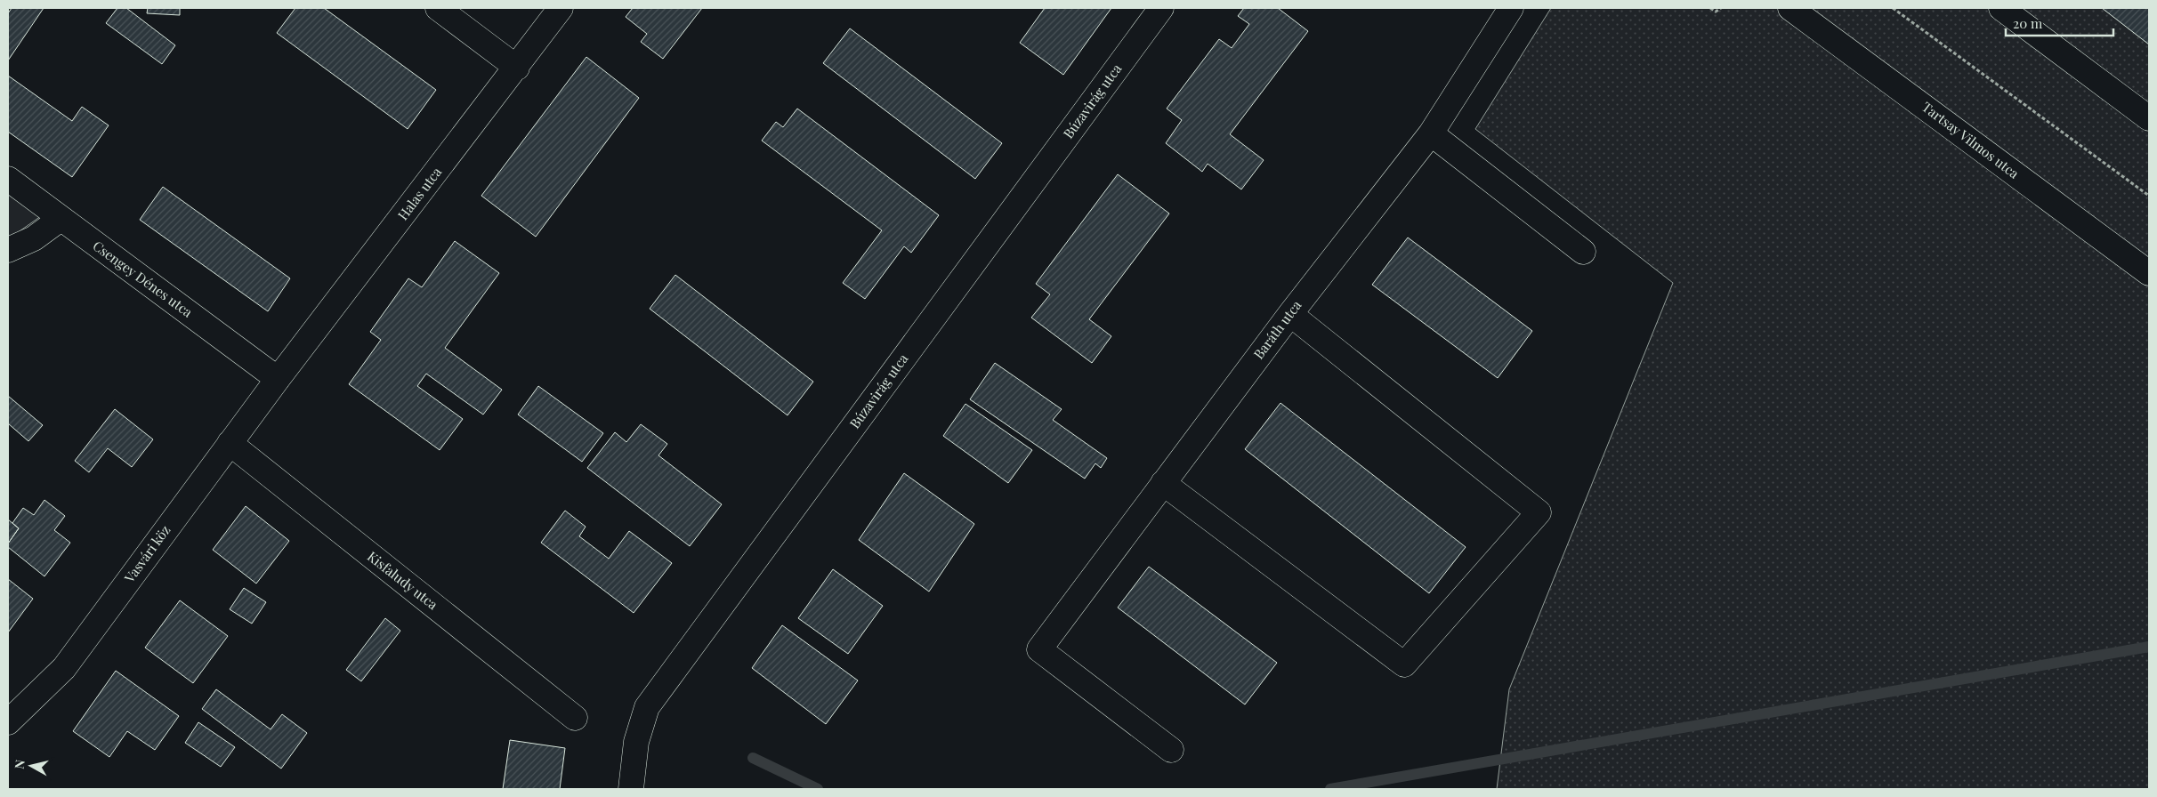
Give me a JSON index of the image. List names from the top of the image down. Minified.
{"streets":{"street":["Búzavirág utca","Tartsay Vilmos utca","Halas utca","Csengey Dénes utca","Baráth utca","Vasvári köz","Kisfaludy utca"]},"crossings":[["Halas utca","Csengey Dénes utca"],["Halas utca","Vasvári köz"],["Csengey Dénes utca","Vasvári köz"],["Vasvári köz","Kisfaludy utca"]],"scale_bar":"20 m","north":"left"}
